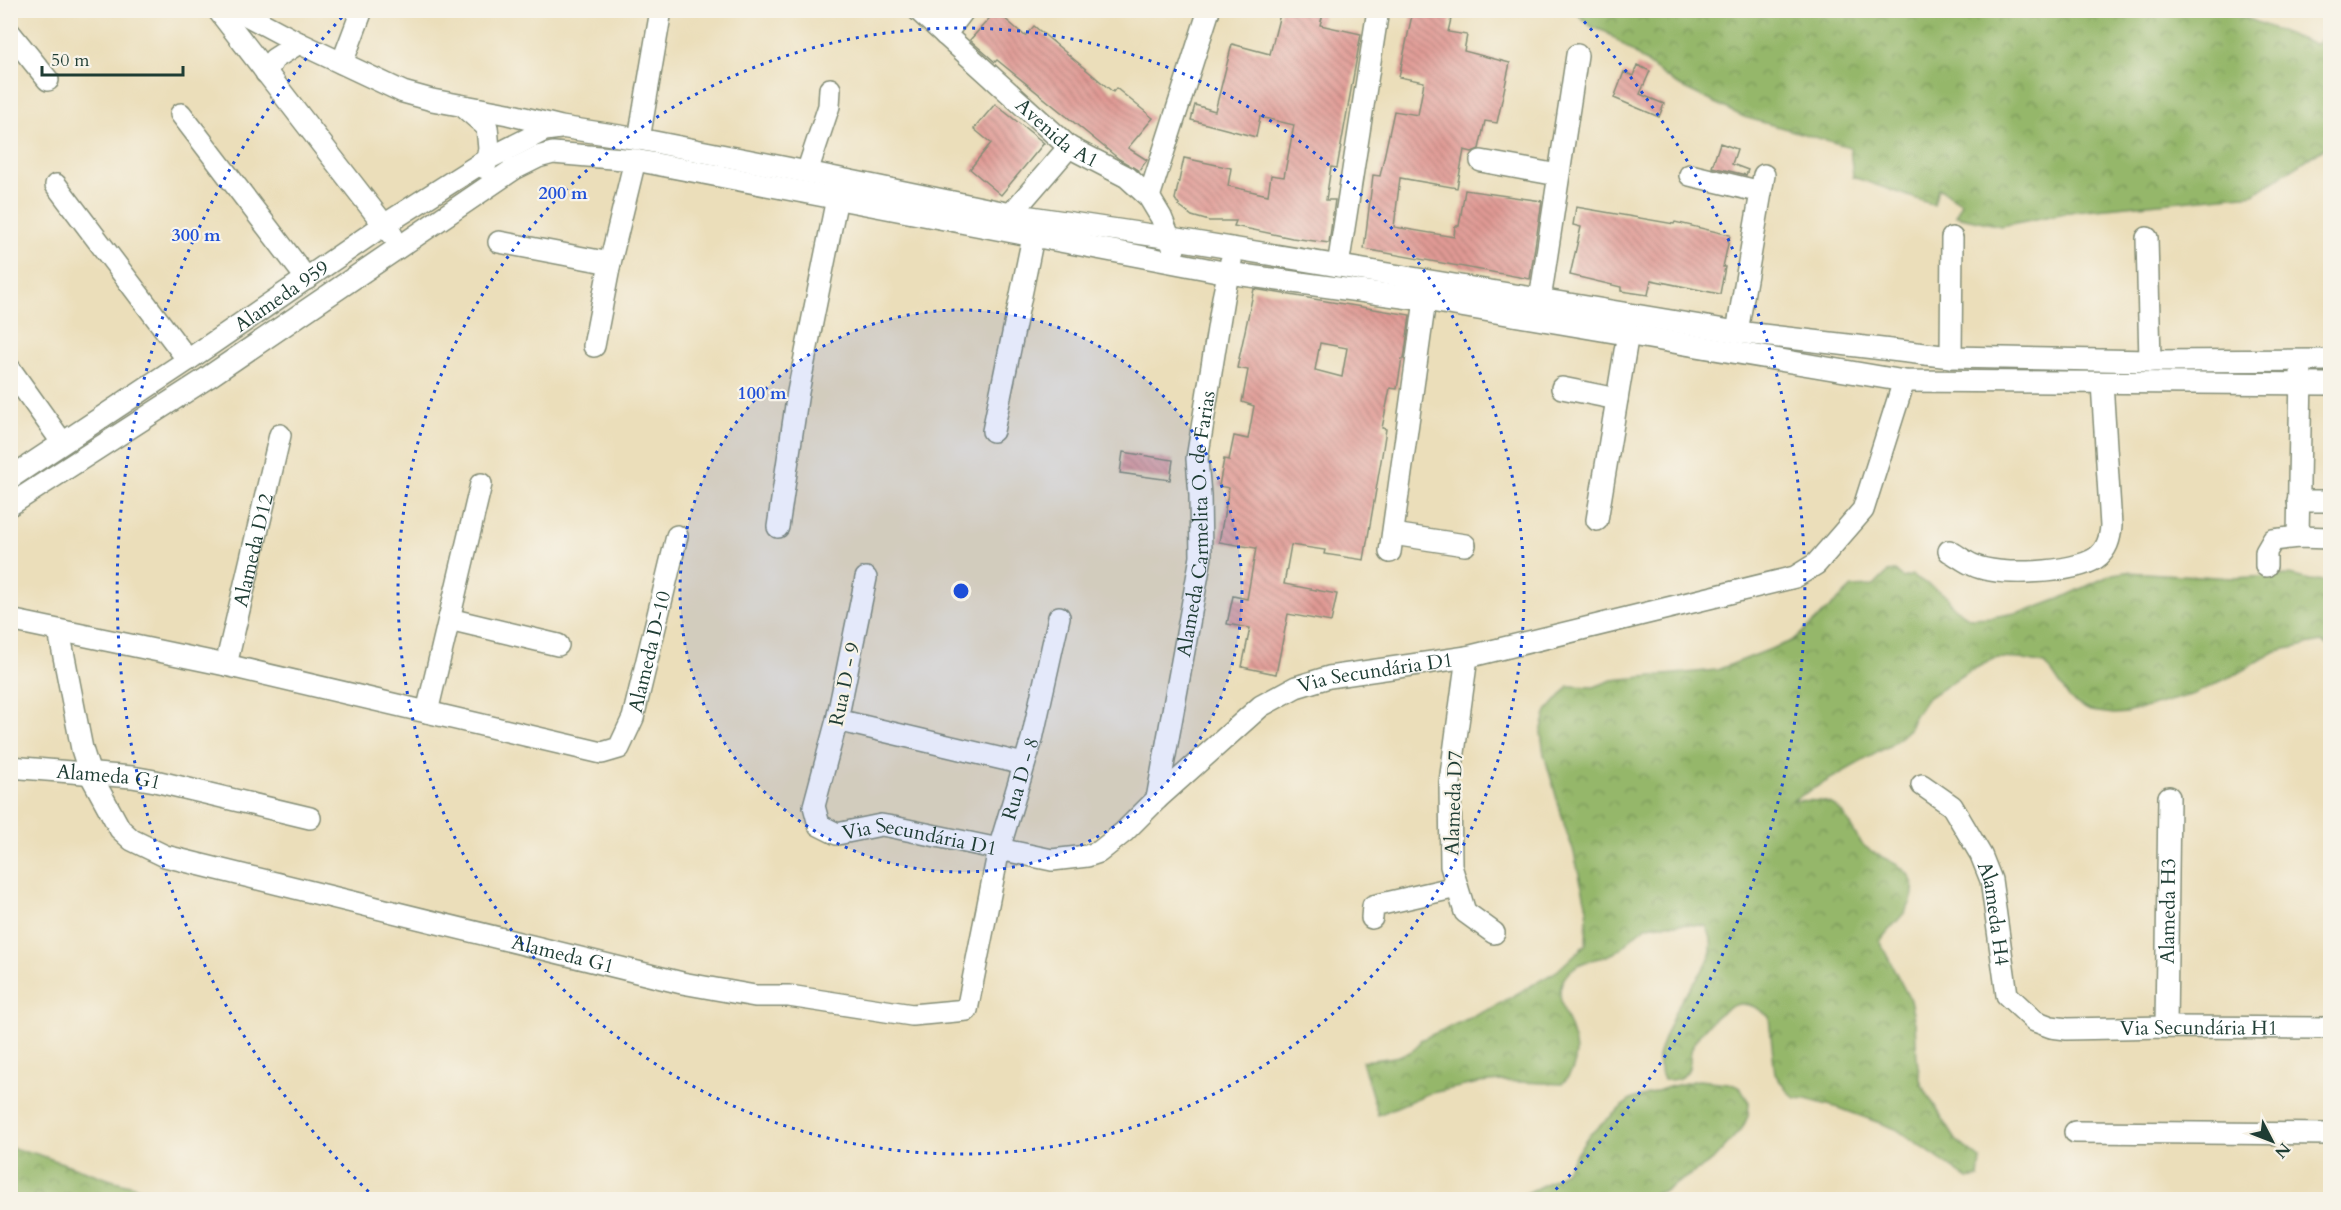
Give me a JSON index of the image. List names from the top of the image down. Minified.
{"streets":{"street":["Avenida A1","Alameda 959","Alameda Carmelita O. de Farias","Alameda D12","Alameda D-10","Via Secundária D1","Rua D - 9","Alameda G1","Rua D - 8","Alameda D7","Alameda H3","Alameda H4","Via Secundária H1"]},"crossings":[["Alameda Carmelita O. de Farias","Via Secundária D1"],["Via Secundária D1","Rua D - 9"],["Via Secundária D1","Rua D - 8"],["Via Secundária D1","Alameda D7"],["Alameda G1","Rua D - 8"],["Alameda H3","Via Secundária H1"],["Alameda H4","Via Secundária H1"]],"scale_bar":"50 m","north":"bottom right","rings":["200 m","300 m","100 m"]}
